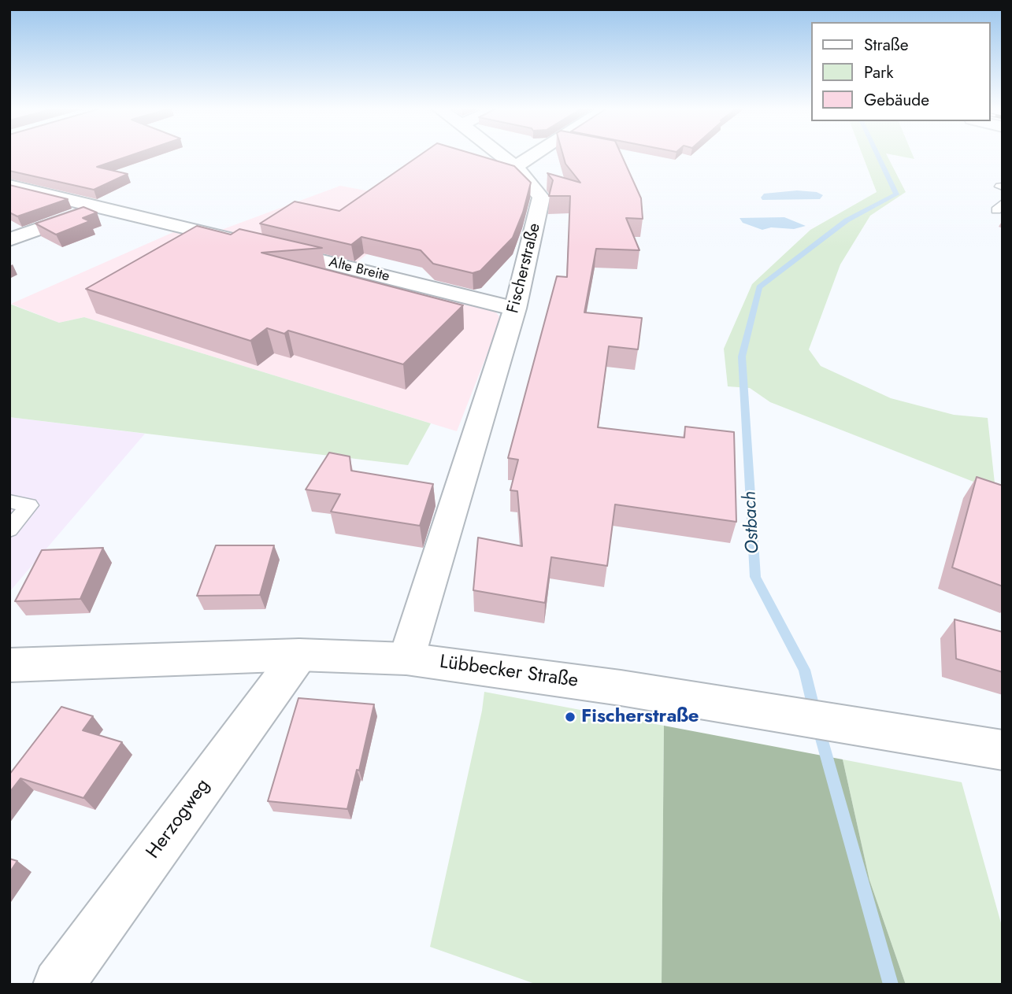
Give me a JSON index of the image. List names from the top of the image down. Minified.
{"streets":{"street":["Fischerstraße","Alte Breite","Lübbecker Straße","Herzogweg"]},"crossings":[["Fischerstraße","Alte Breite"],["Fischerstraße","Lübbecker Straße"],["Lübbecker Straße","Herzogweg"]],"water":["Ostbach"],"places":["Fischerstraße"],"legend":["Straße","Park","Gebäude"]}
